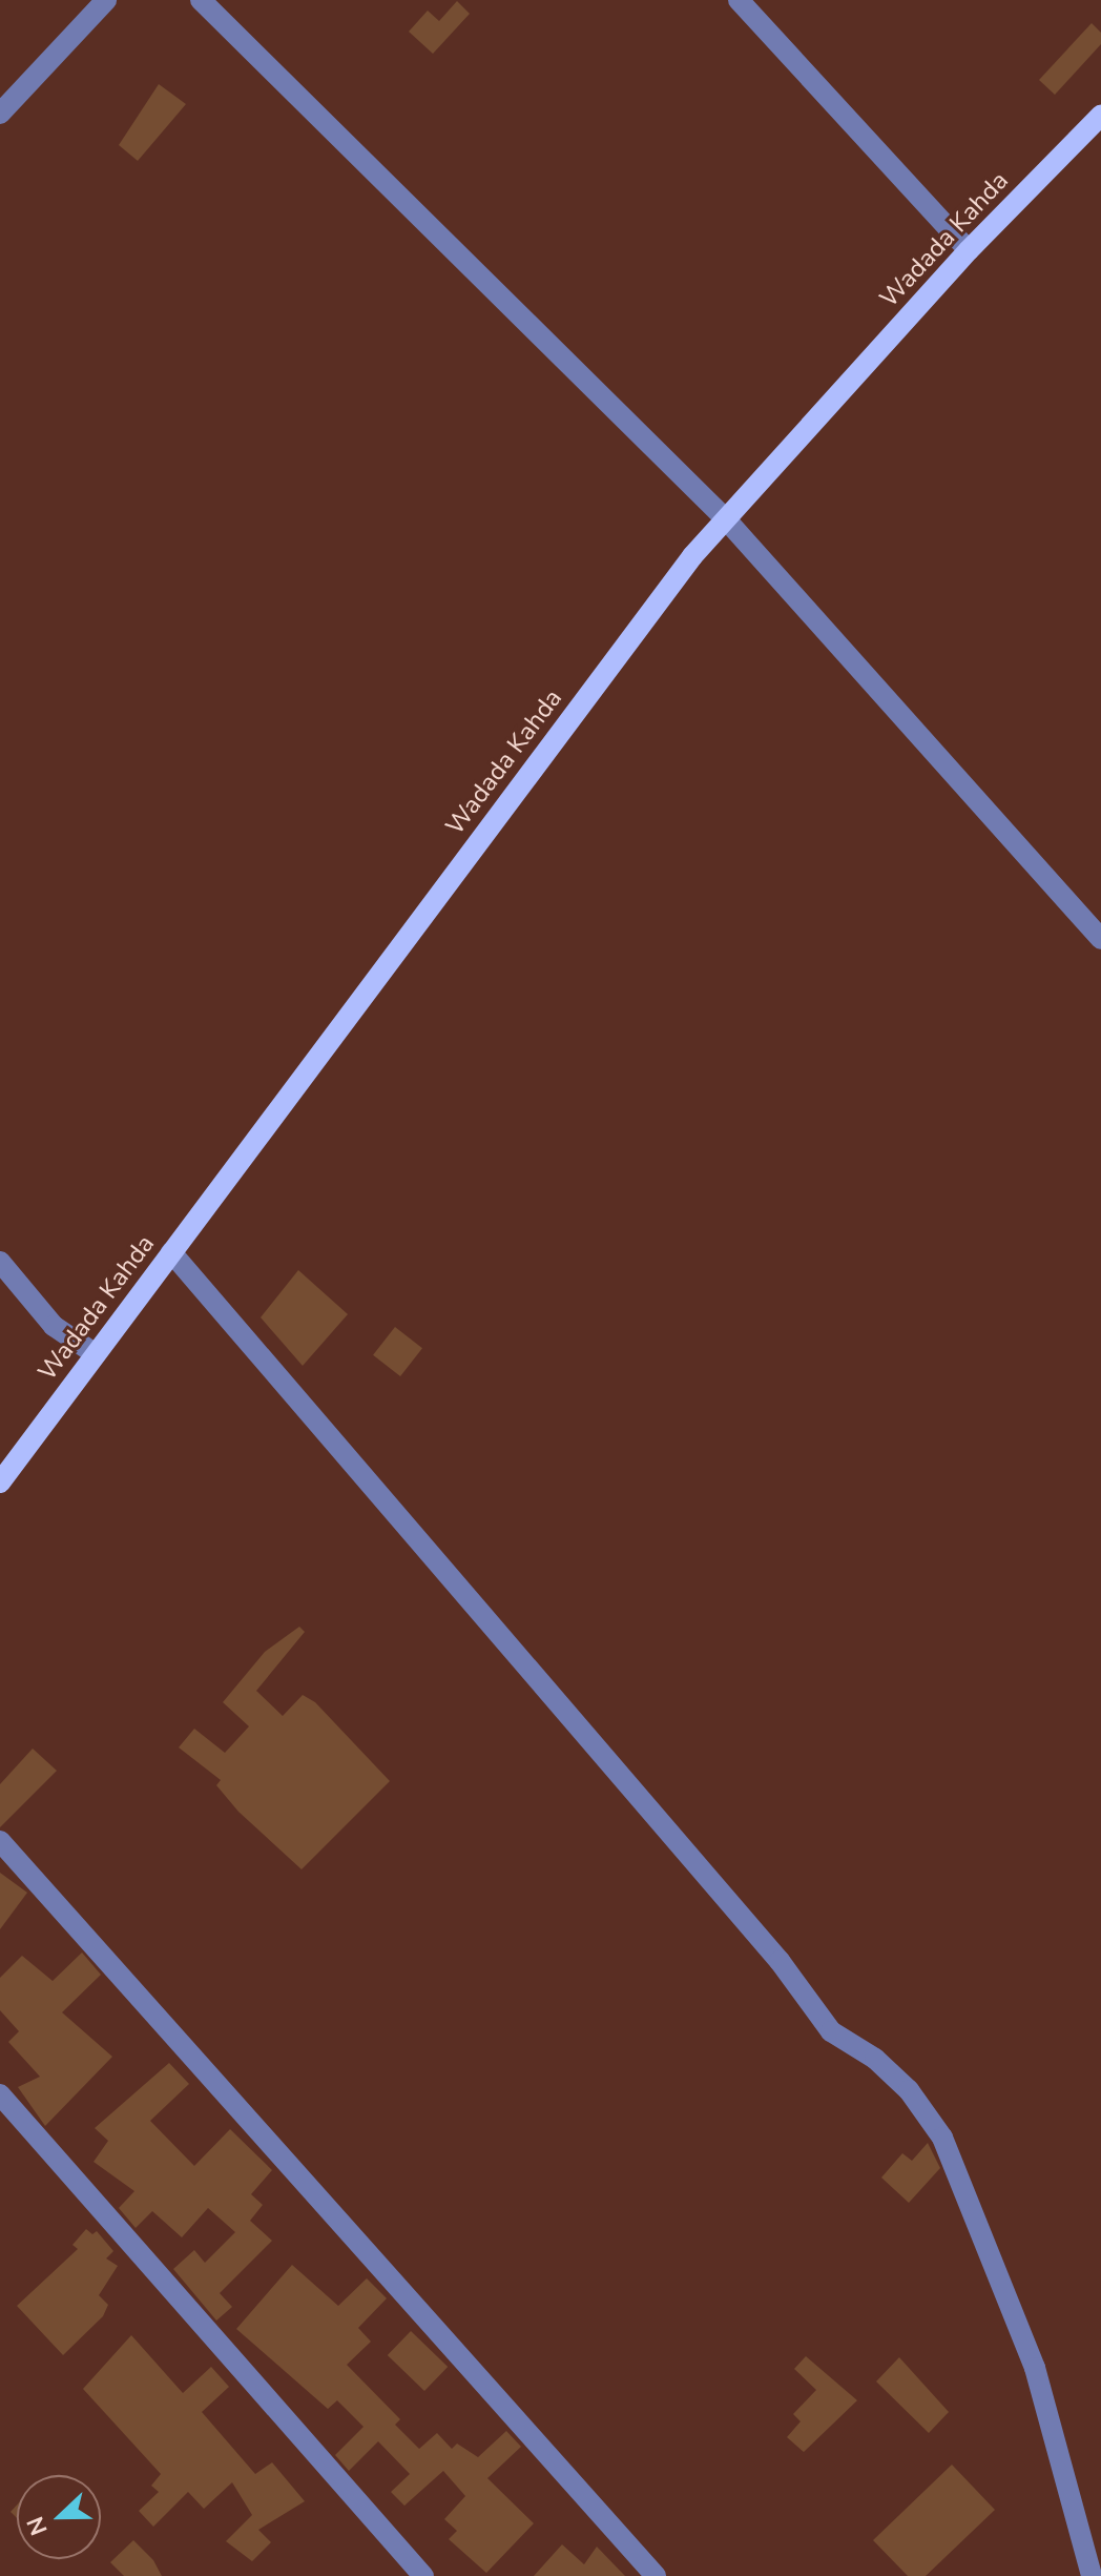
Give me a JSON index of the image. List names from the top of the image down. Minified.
{"streets":{"main road":["Wadada Kahda"]},"north":"left"}
